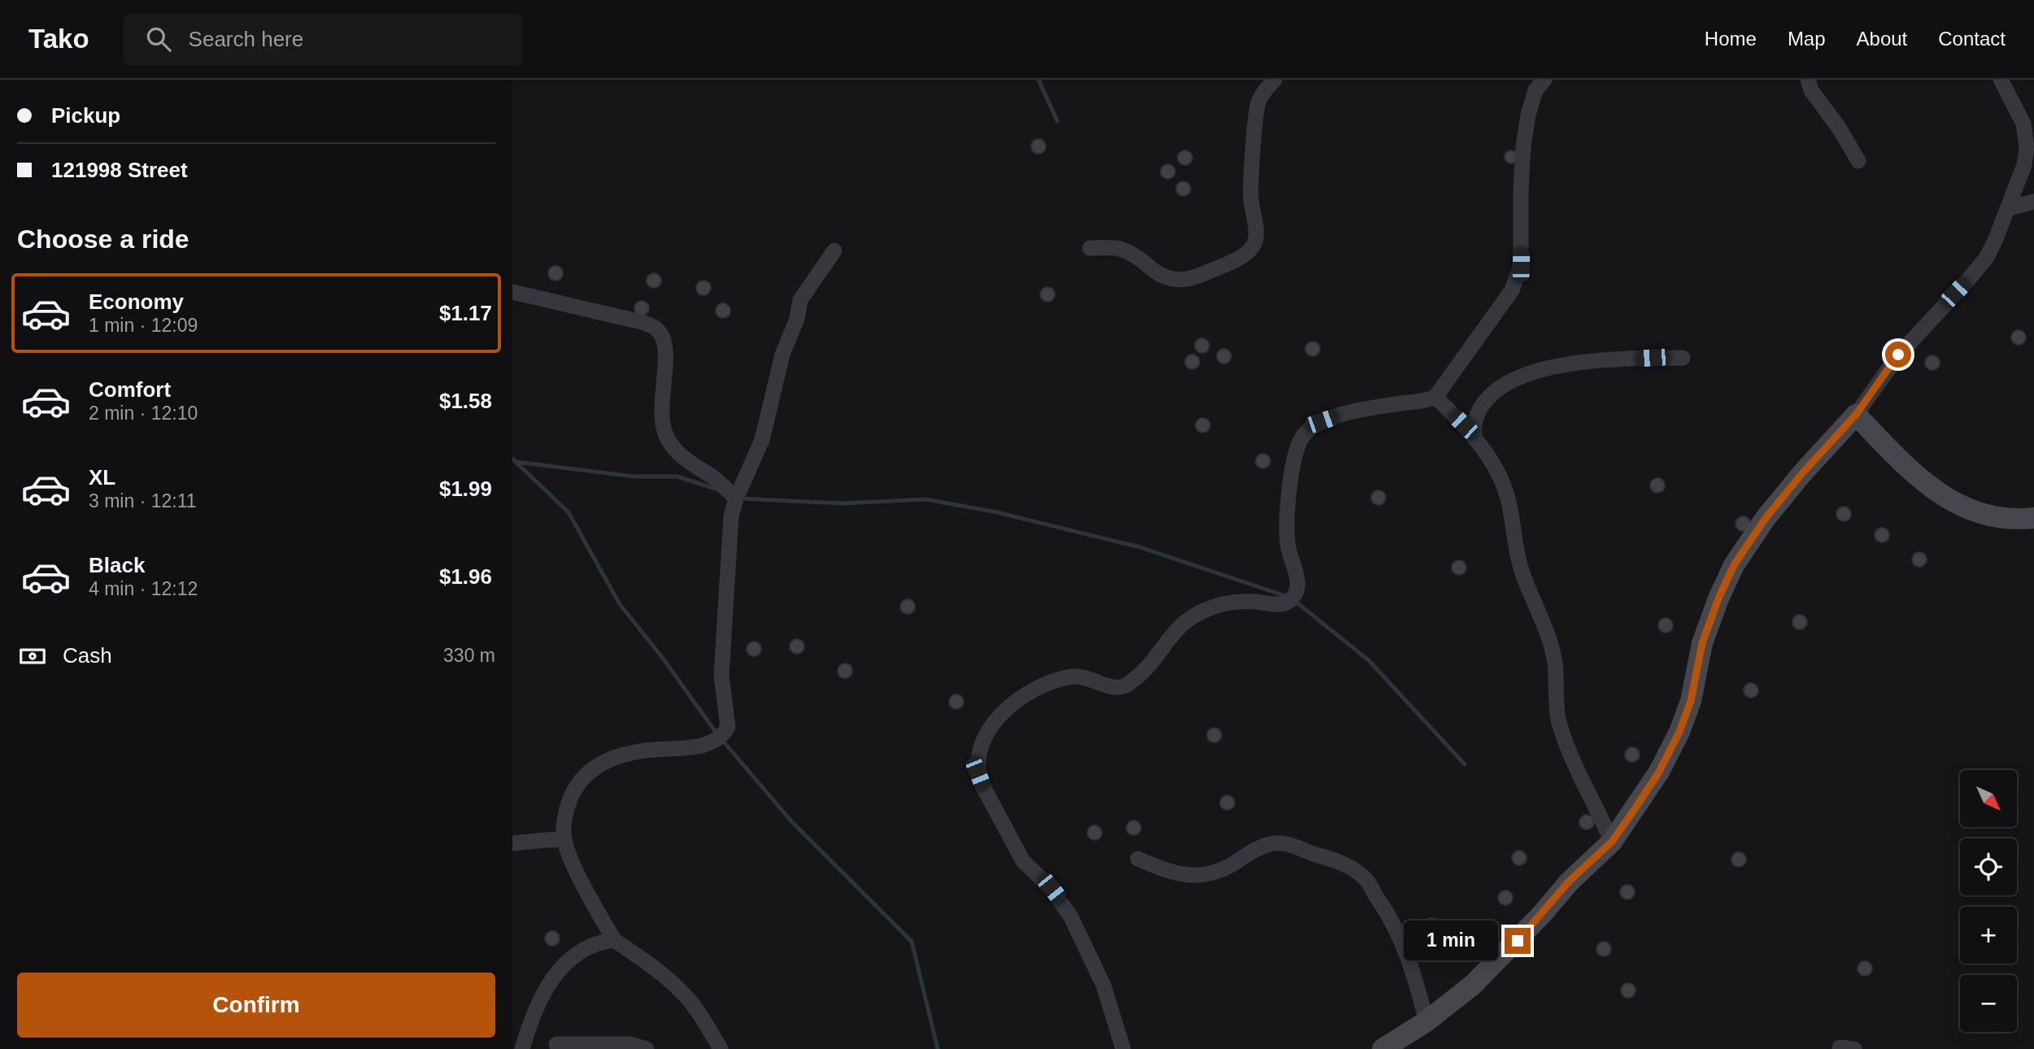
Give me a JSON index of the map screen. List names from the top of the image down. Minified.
{"north":"bottom right","page":{"header":"Tako","search":"Search here","nav":["Home","Map","About","Contact"],"banner":["Pickup","121998 Street"],"heading":"Choose a ride","list":[{"name":"Economy","note":"1 min · 12:09","value":"$1.17"},{"name":"Comfort","note":"2 min · 12:10","value":"$1.58"},{"name":"XL","note":"3 min · 12:11","value":"$1.99"},{"name":"Black","note":"4 min · 12:12","value":"$1.96"}],"pay":["Cash","330 m"],"map_buttons":["+","−"],"bubble":"1 min","buttons":"Confirm"}}
